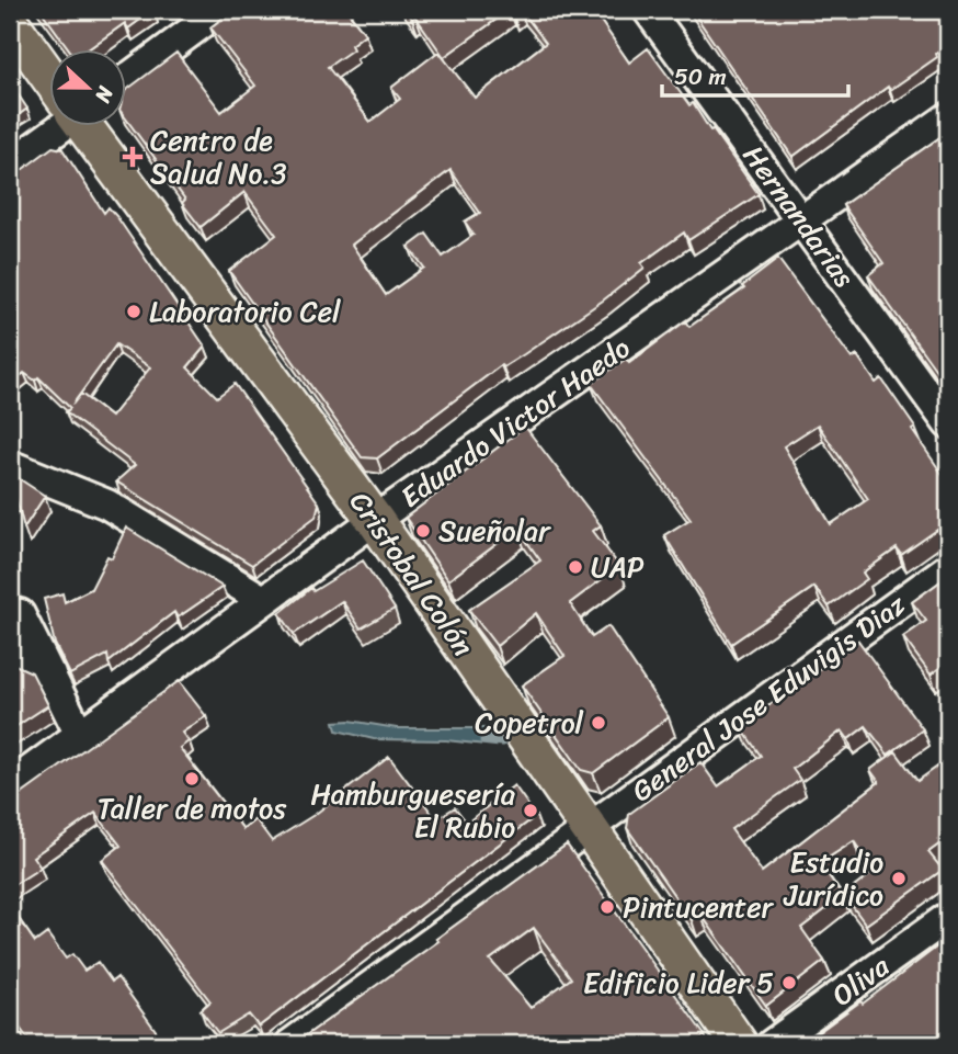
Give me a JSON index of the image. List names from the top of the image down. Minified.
{"streets":{"main road":["Cristobal Colón"],"street":["Hernandarias","Eduardo Victor Haedo","General Jose Eduvigis Diaz","Oliva"]},"crossings":[["Hernandarias","Eduardo Victor Haedo"],["Eduardo Victor Haedo","Cristobal Colón"],["Cristobal Colón","General Jose Eduvigis Diaz"]],"places":{"health":["Centro de Salud No.3"],"other":["Laboratorio Cel","Sueñolar","UAP","Copetrol","Taller de motos","Hamburguesería El Rubio","Estudio Jurídico","Pintucenter","Edificio Lider 5"]},"scale_bar":"50 m","north":"right"}
